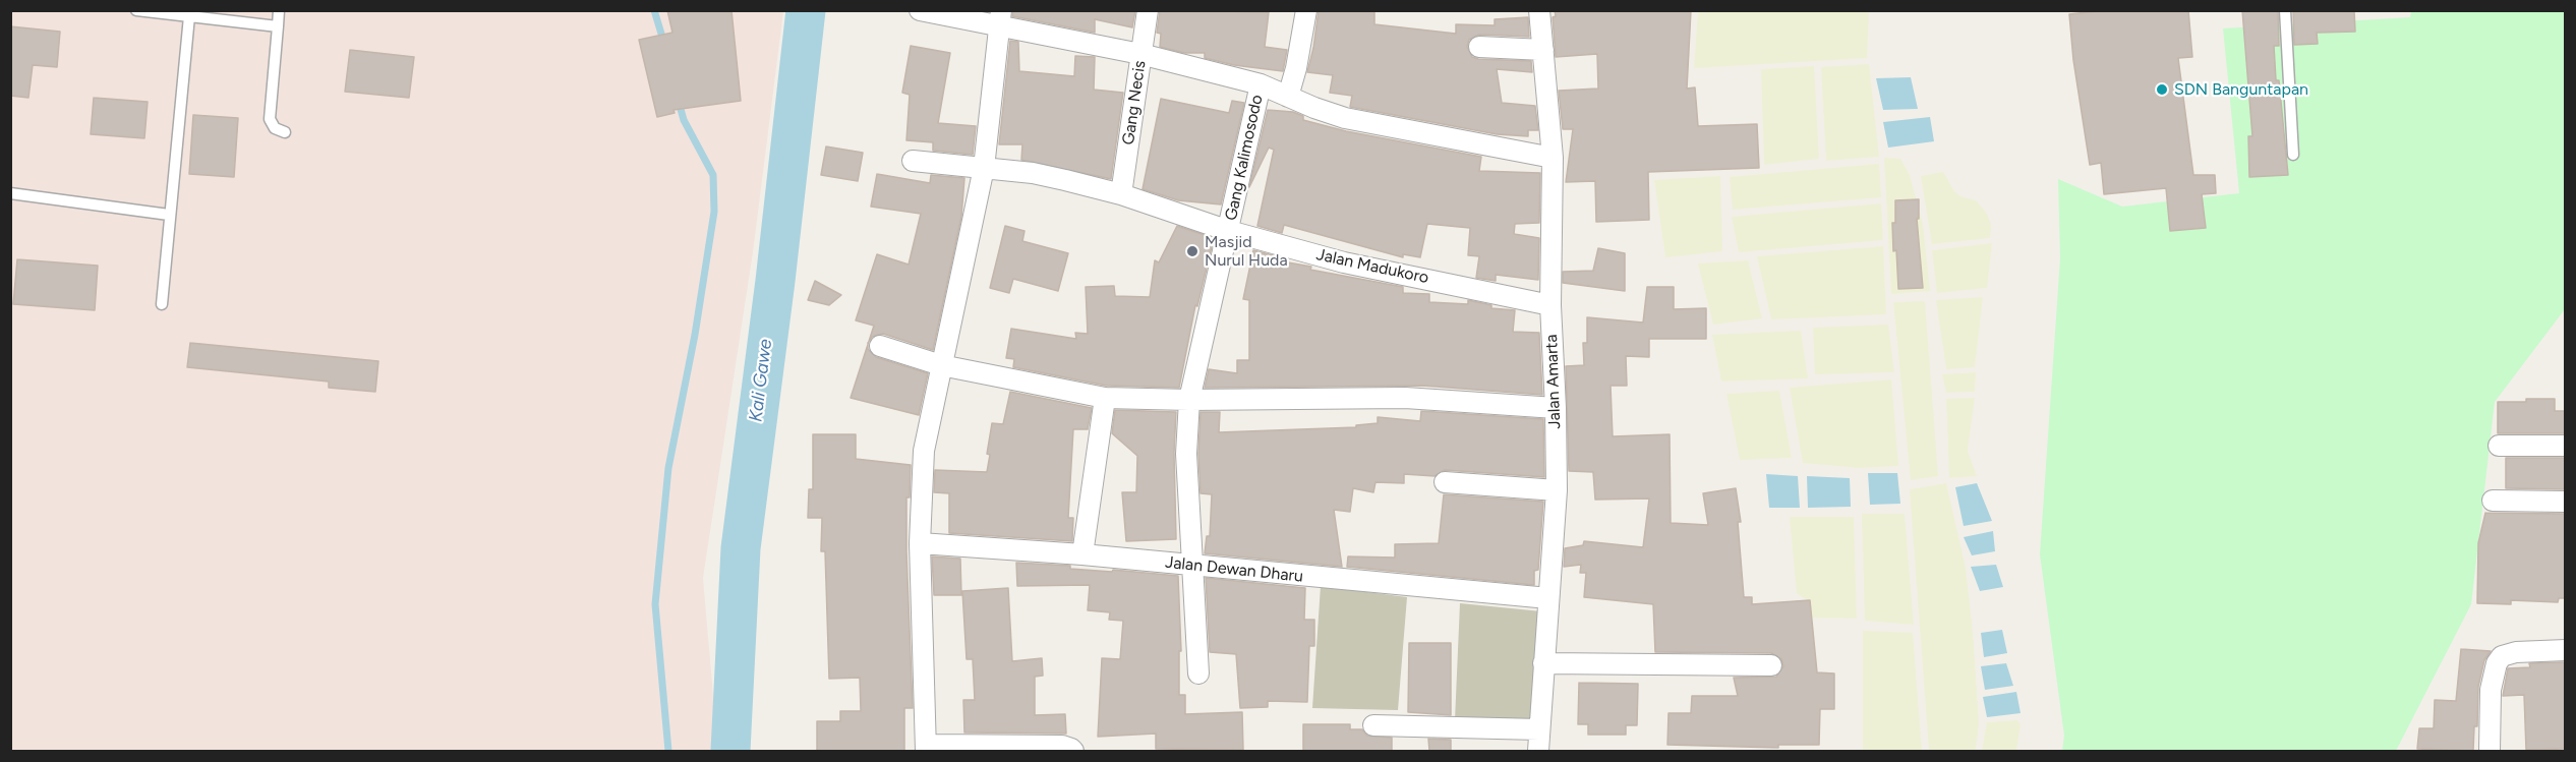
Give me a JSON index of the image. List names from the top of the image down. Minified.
{"streets":{"street":["Gang Necis","Gang Kalimosodo","Jalan Madukoro","Jalan Amarta","Jalan Dewan Dharu"]},"crossings":[["Gang Necis","Jalan Madukoro"],["Gang Kalimosodo","Jalan Madukoro"],["Gang Kalimosodo","Jalan Dewan Dharu"],["Jalan Madukoro","Jalan Amarta"],["Jalan Amarta","Jalan Dewan Dharu"]],"water":["Kali Gawe"],"places":["SDN Banguntapan","Masjid Nurul Huda"]}
